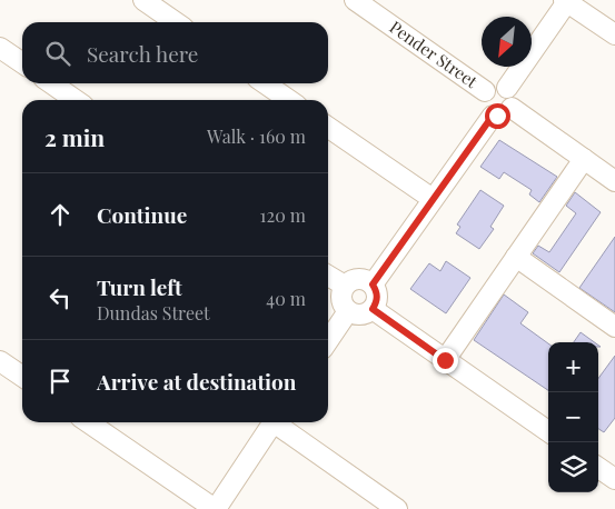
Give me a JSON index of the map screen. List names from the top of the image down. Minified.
{"streets":{"street":["Pender Street"]},"north":"bottom left","page":{"search":"Search here","heading":["2 min","Walk · 160 m"],"list":[["Continue","120 m"],["Turn left","Dundas Street","40 m"],"Arrive at destination"],"map_buttons":["+","−"]}}
